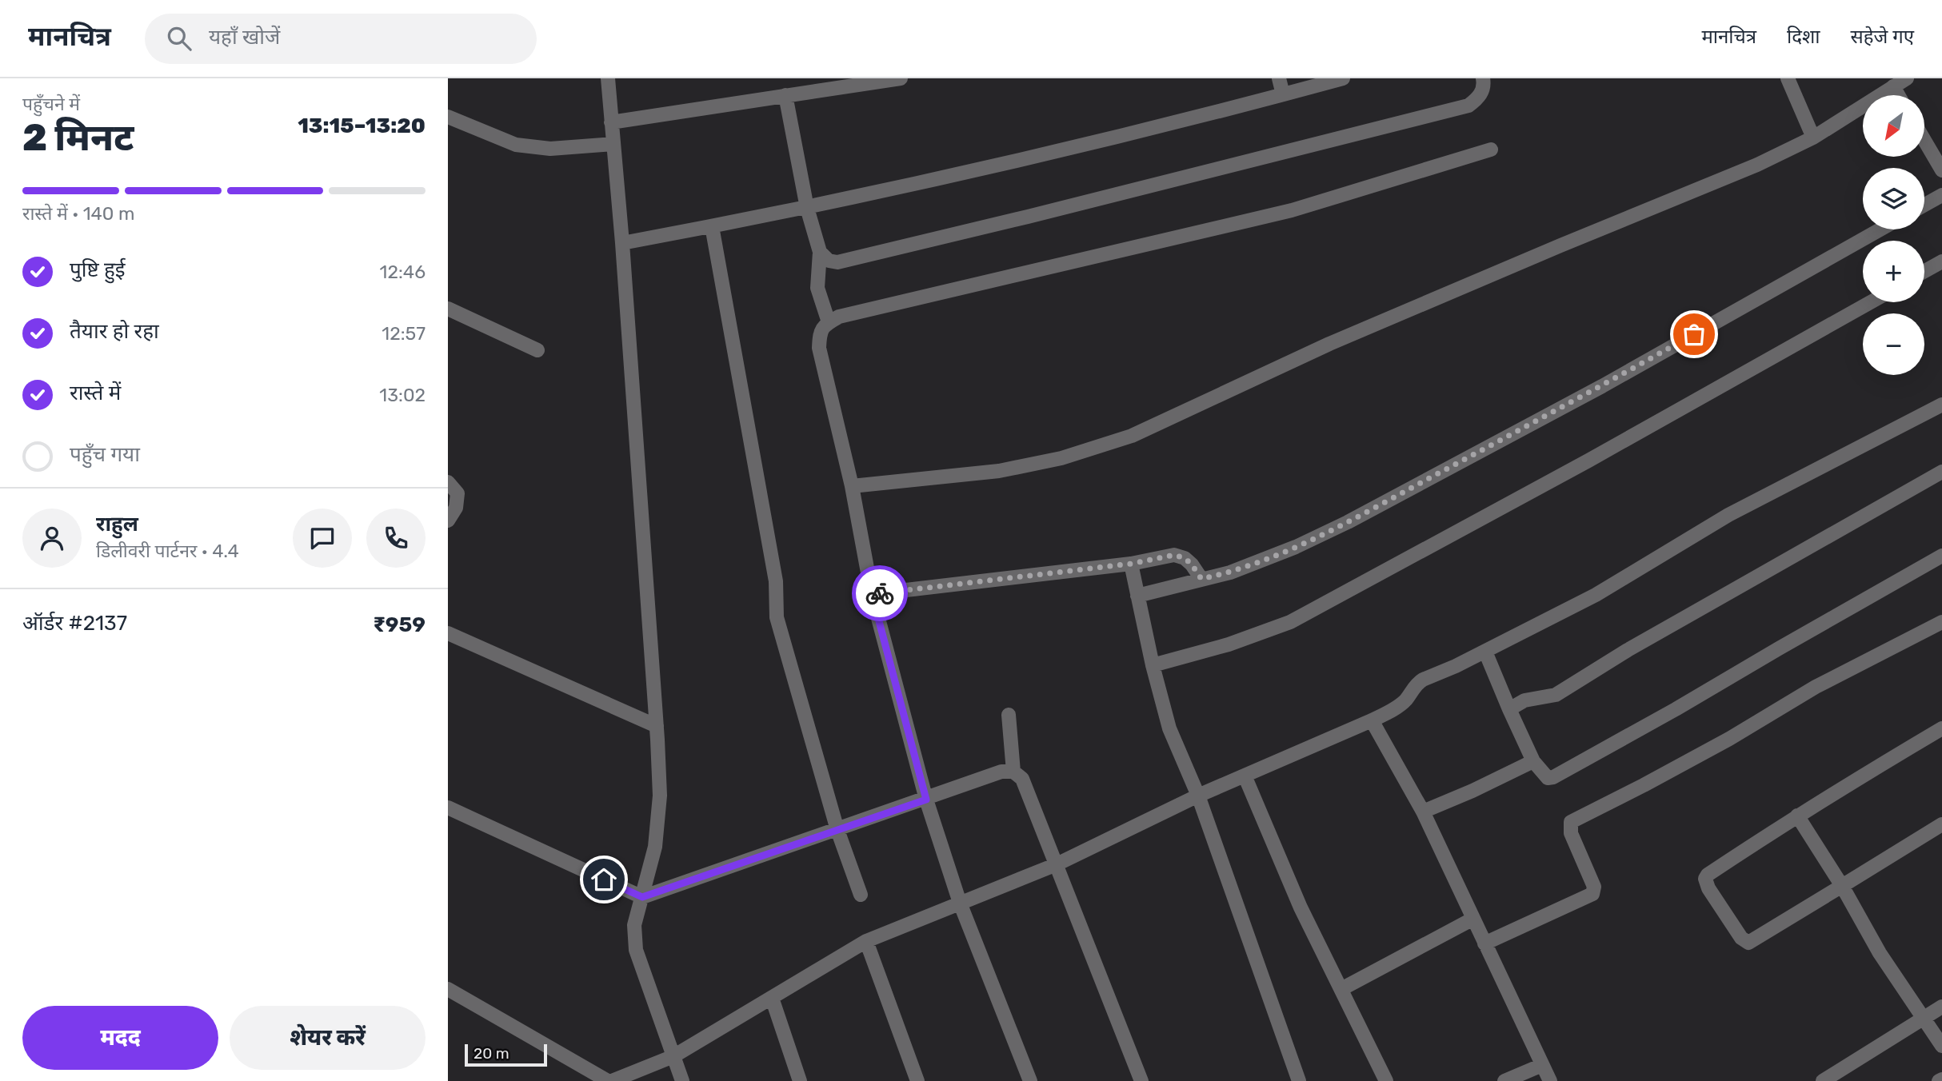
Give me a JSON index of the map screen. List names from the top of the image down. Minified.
{"scale_bar":"20 m","north":"bottom left","page":{"header":"मानचित्र","search":"यहाँ खोजें","nav":["मानचित्र","दिशा","सहेजे गए"],"heading":["2 मिनट","पहुँचने में","13:15–13:20"],"panel":["राहुल","डिलीवरी पार्टनर · 4.4","ऑर्डर #2137","₹959"],"map_buttons":["+","−"],"bar":"रास्ते में · 140 m","list":[["पुष्टि हुई","12:46"],["तैयार हो रहा","12:57"],["रास्ते में","13:02"],"पहुँच गया"],"buttons":["मदद","शेयर करें"],"scale":"20 m"}}
